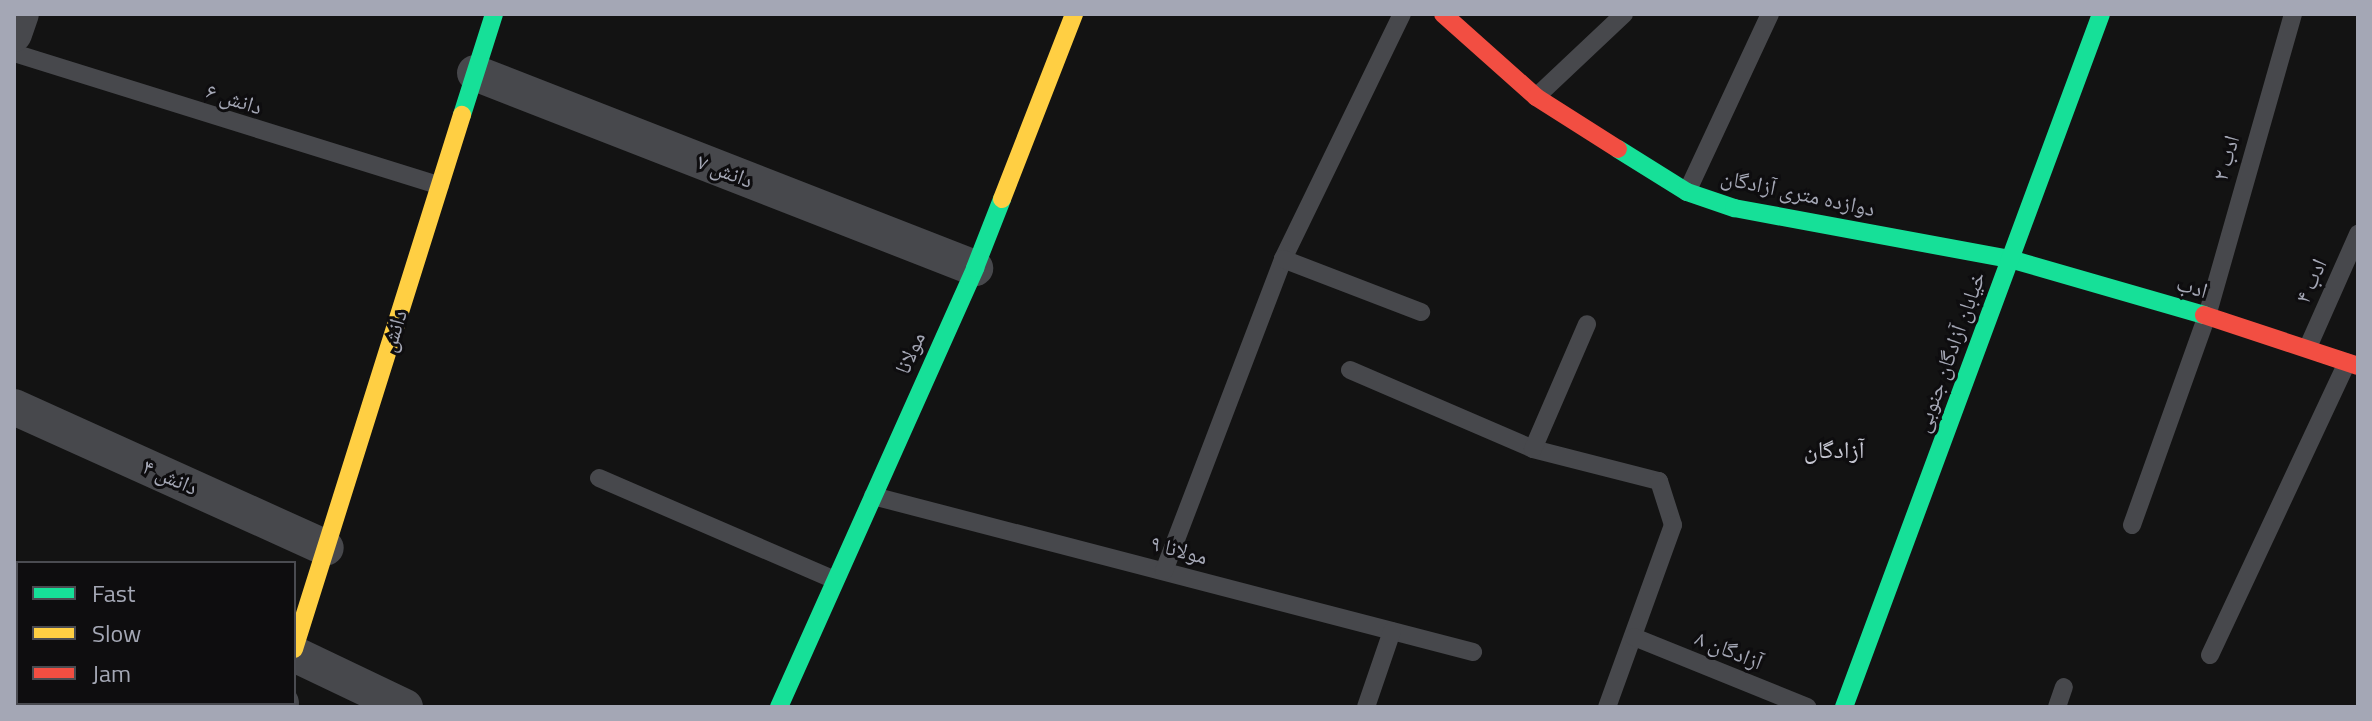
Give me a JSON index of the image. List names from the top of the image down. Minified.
{"streets":{"street":["دانش ۷","دوازده متری آزادگان","ادب","دانش","خیابان آزادگان جنوبی","مولانا","دانش ۴"],"lane":["دانش ۶","ادب ۲","ادب ۴","مولانا ۹","آزادگان ۸"]},"crossings":[["دانش ۶","دانش"],["ادب ۲","ادب"],["دانش ۷","دانش"],["دانش ۷","مولانا"],["دوازده متری آزادگان","ادب"],["دوازده متری آزادگان","خیابان آزادگان جنوبی"],["ادب ۴","ادب"],["ادب","خیابان آزادگان جنوبی"],["دانش","دانش ۴"],["مولانا","مولانا ۹"]],"districts":["آزادگان"],"legend":["Fast","Slow","Jam"]}
